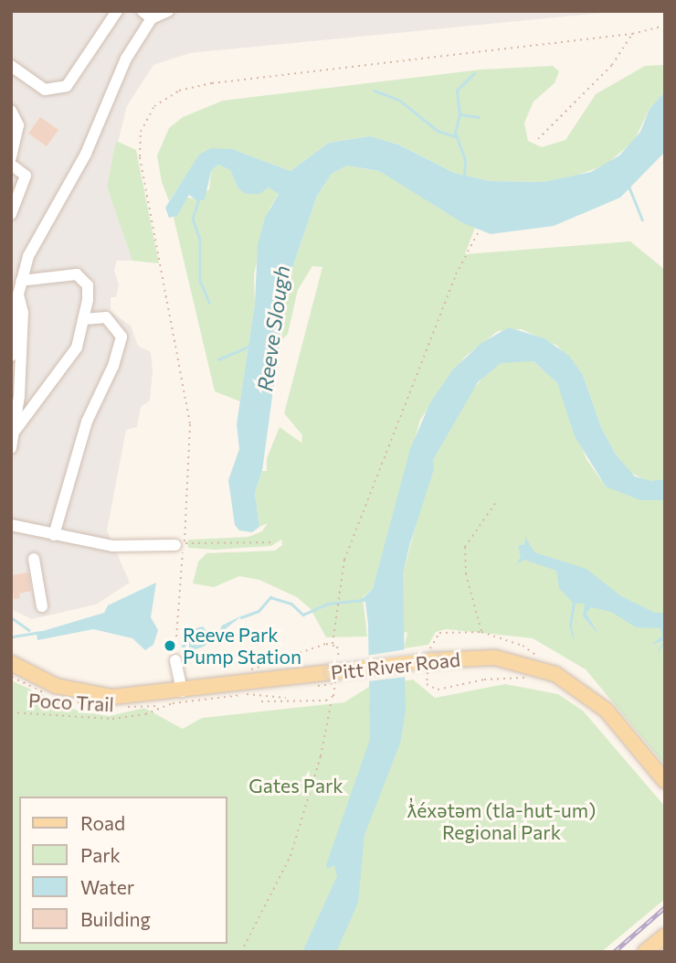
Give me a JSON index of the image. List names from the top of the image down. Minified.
{"streets":{"main road":["Pitt River Road"],"path":["Poco Trail"]},"water":["Reeve Slough"],"parks":["Gates Park","ƛ̓éxətəm (tla-hut-um) Regional Park"],"places":["Reeve Park Pump Station"],"legend":["Road","Park","Water","Building"]}
